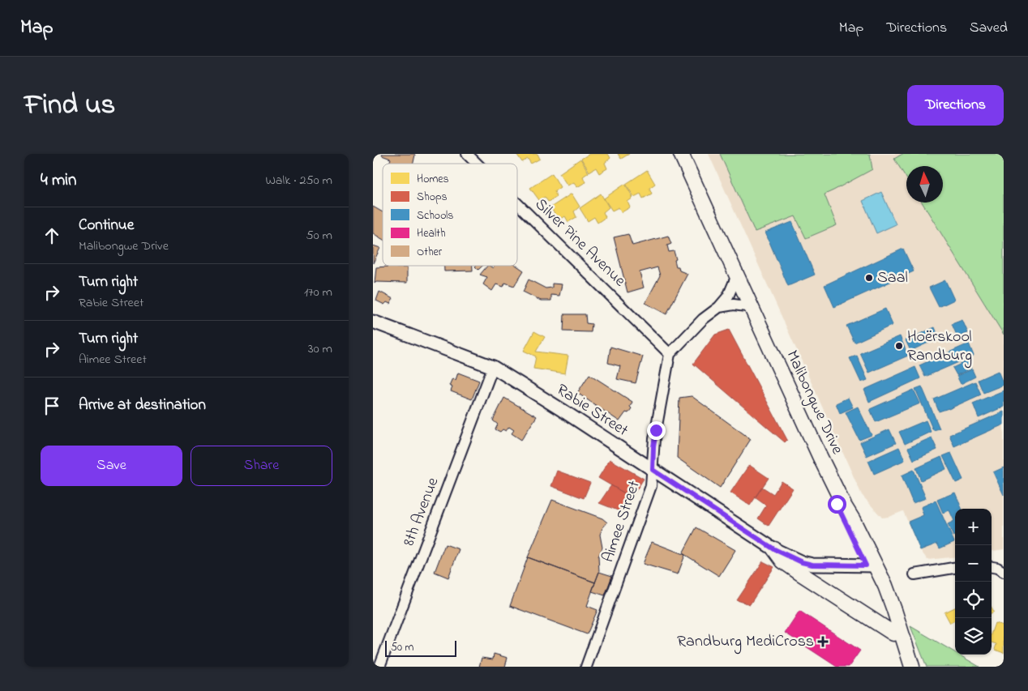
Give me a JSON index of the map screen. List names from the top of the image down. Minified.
{"streets":{"main road":["Malibongwe Drive"],"street":["Silver Pine Avenue","Rabie Street","8th Avenue","Aimee Street"]},"crossings":[["Silver Pine Avenue","Aimee Street"],["Malibongwe Drive","Rabie Street"],["Rabie Street","8th Avenue"],["Rabie Street","Aimee Street"]],"places":{"other":["Saal","Hoërskool Randburg"],"health":["Randburg MediCross"]},"legend":["Homes","Shops","Schools","Health","Other"],"scale_bar":"50 m","north":"top","page":{"header":"Map","nav":["Map","Directions","Saved"],"title":"Find us","buttons":["Directions",["Save","Share"]],"heading":["4 min","Walk · 250 m"],"list":[["Continue","Malibongwe Drive","50 m"],["Turn right","Rabie Street","170 m"],["Turn right","Aimee Street","30 m"],"Arrive at destination"],"map_buttons":["+","−"],"scale":"50 m"}}
